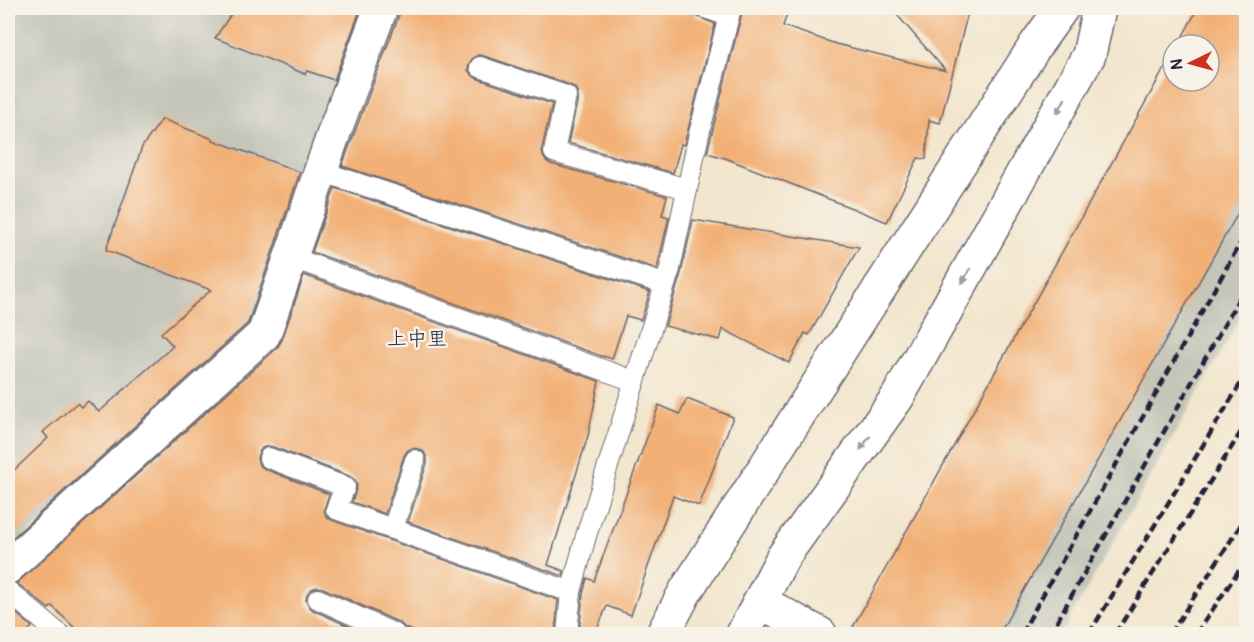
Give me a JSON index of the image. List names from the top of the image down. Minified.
{"districts":["上中里"],"north":"left"}
